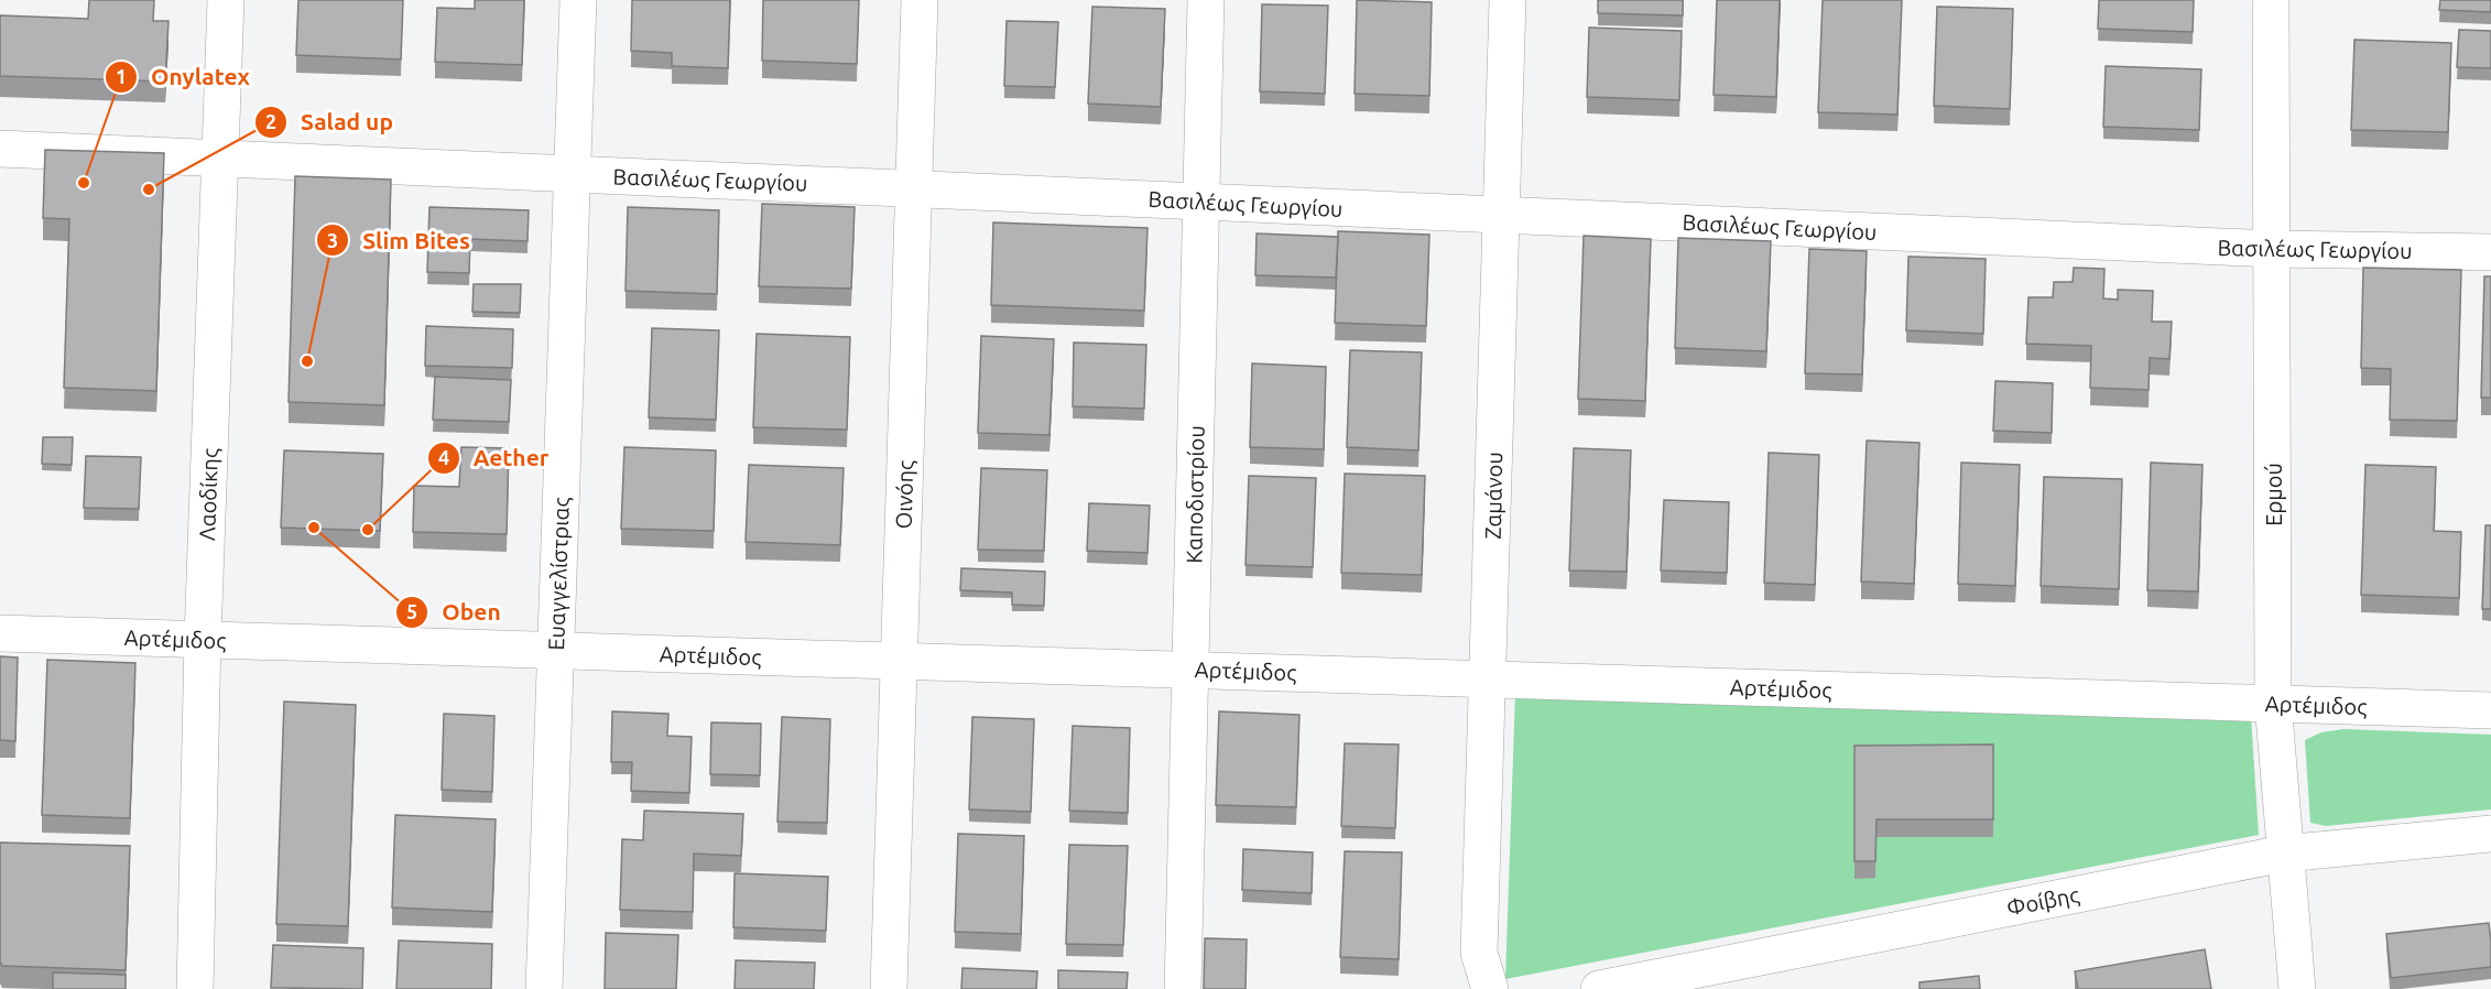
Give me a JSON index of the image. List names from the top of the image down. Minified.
{"streets":{"street":["Βασιλέως Γεωργίου","Λαοδίκης","Οινόης","Καποδιστρίου","Ερμού","Ζαμάνου","Ευαγγελίστριας","Αρτέμιδος","Φοίβης"]},"crossings":[["Βασιλέως Γεωργίου","Λαοδίκης"],["Βασιλέως Γεωργίου","Οινόης"],["Βασιλέως Γεωργίου","Καποδιστρίου"],["Βασιλέως Γεωργίου","Ερμού"],["Βασιλέως Γεωργίου","Ζαμάνου"],["Βασιλέως Γεωργίου","Ευαγγελίστριας"],["Λαοδίκης","Αρτέμιδος"],["Οινόης","Αρτέμιδος"],["Καποδιστρίου","Αρτέμιδος"],["Ερμού","Αρτέμιδος"],["Ερμού","Φοίβης"],["Ζαμάνου","Αρτέμιδος"],["Ευαγγελίστριας","Αρτέμιδος"]],"places":["Onylatex","Salad up","Slim Bites","Oben","Aether"]}
